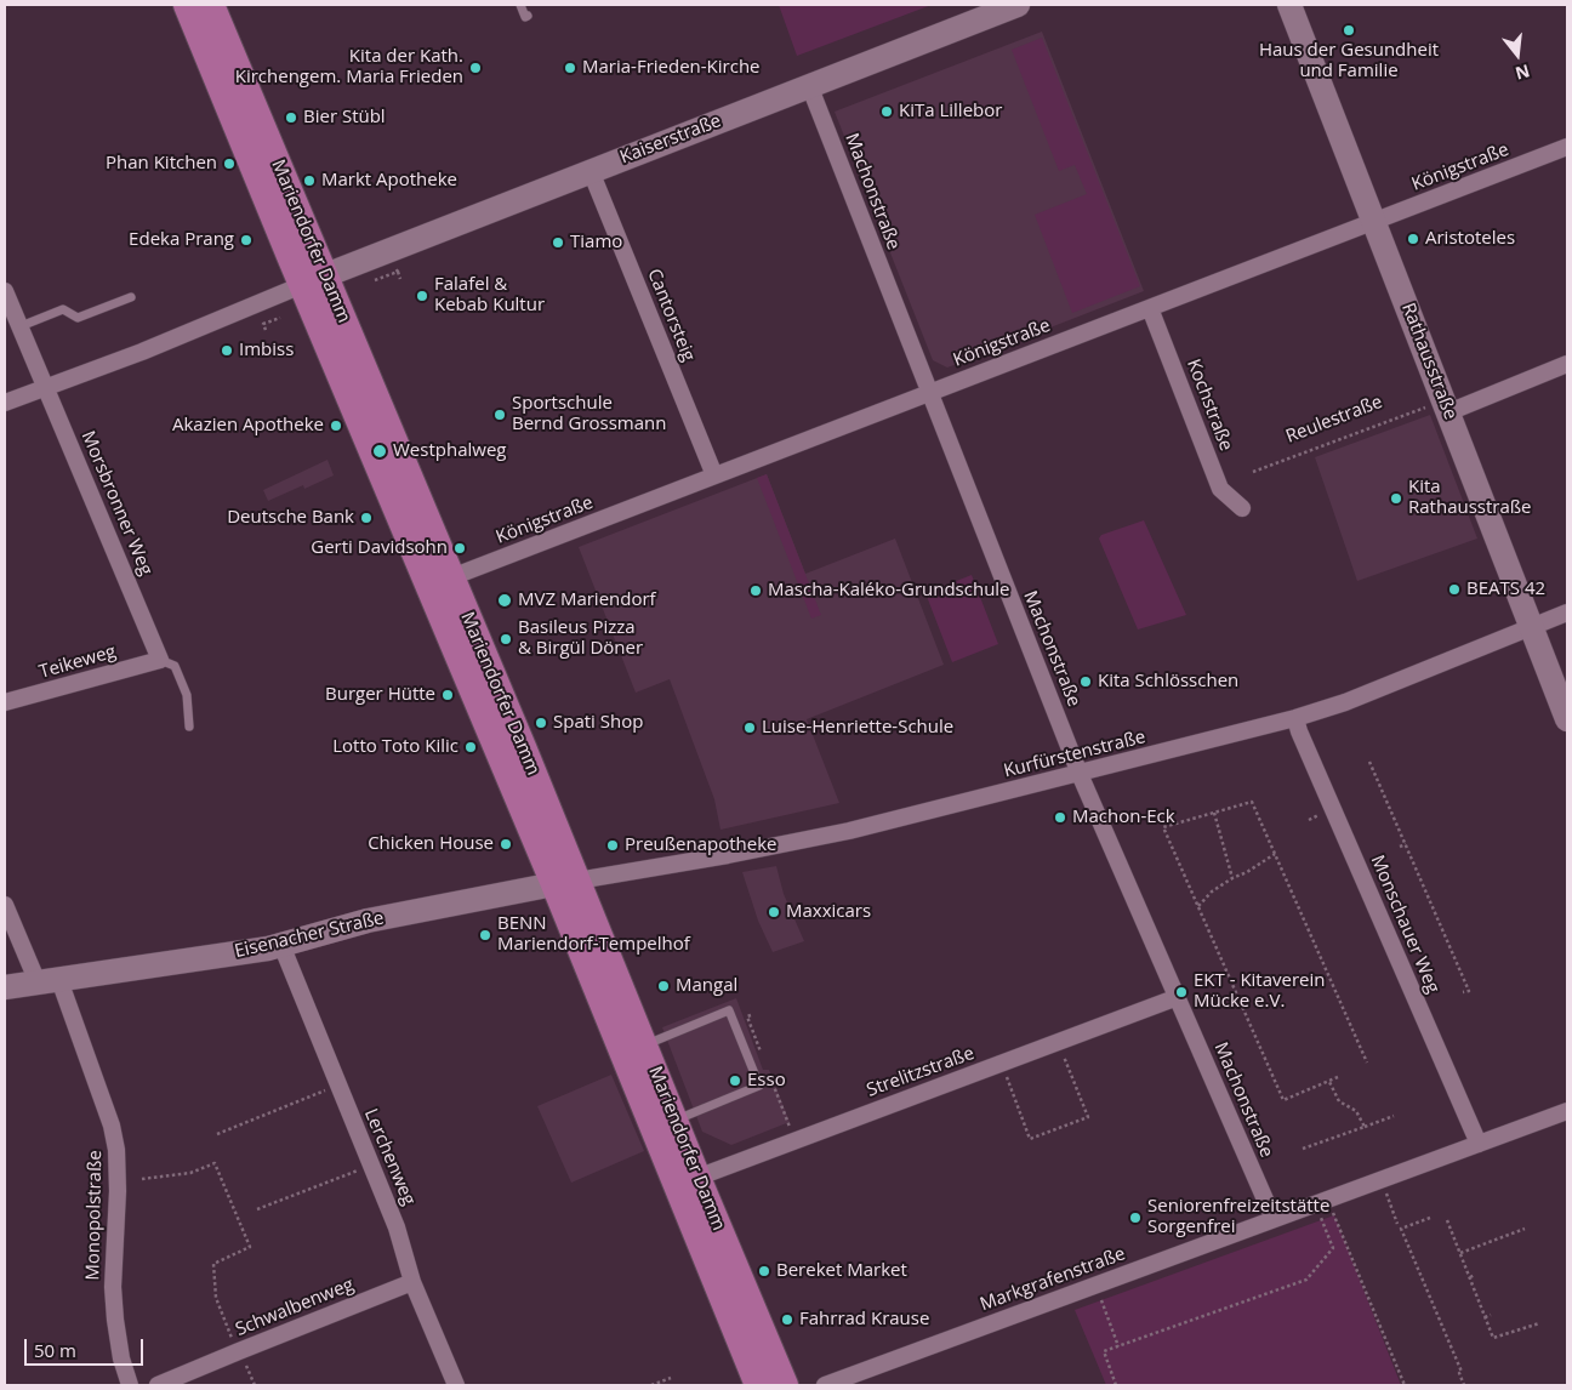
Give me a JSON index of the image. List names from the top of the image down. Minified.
{"streets":{"main road":["Mariendorfer Damm"],"street":["Kaiserstraße","Königstraße","Machonstraße","Cantorsteig","Rathausstraße","Kochstraße","Morsbronner Weg","Teikeweg","Kurfürstenstraße","Monschauer Weg","Eisenacher Straße","Strelitzstraße","Lerchenweg","Monopolstraße","Markgrafenstraße","Schwalbenweg"],"path":["Reulestraße"]},"crossings":[["Kaiserstraße","Machonstraße"],["Kaiserstraße","Mariendorfer Damm"],["Kaiserstraße","Cantorsteig"],["Königstraße","Machonstraße"],["Königstraße","Mariendorfer Damm"],["Königstraße","Cantorsteig"],["Königstraße","Rathausstraße"],["Königstraße","Kochstraße"],["Machonstraße","Kurfürstenstraße"],["Machonstraße","Strelitzstraße"],["Machonstraße","Markgrafenstraße"],["Mariendorfer Damm","Kurfürstenstraße"],["Mariendorfer Damm","Eisenacher Straße"],["Mariendorfer Damm","Strelitzstraße"],["Rathausstraße","Reulestraße"],["Rathausstraße","Kurfürstenstraße"],["Morsbronner Weg","Teikeweg"],["Kurfürstenstraße","Monschauer Weg"],["Kurfürstenstraße","Eisenacher Straße"],["Monschauer Weg","Markgrafenstraße"],["Eisenacher Straße","Lerchenweg"],["Eisenacher Straße","Monopolstraße"],["Lerchenweg","Schwalbenweg"]],"places":["Haus der Gesundheit und Familie","Kita der Kath. Kirchengem. Maria Frieden","Maria-Frieden-Kirche","KiTa Lillebor","Bier Stübl","Phan Kitchen","Markt Apotheke","Aristoteles","Edeka Prang","Tiamo","Falafel & Kebab Kultur","Imbiss","Sportschule Bernd Grossmann","Akazien Apotheke","Westphalweg","Kita Rathausstraße","Deutsche Bank","Gerti Davidsohn","BEATS 42","Mascha-Kaléko-Grundschule","MVZ Mariendorf","Basileus Pizza & Birgül Döner","Kita Schlösschen","Burger Hütte","Spati Shop","Luise-Henriette-Schule","Lotto Toto Kilic","Machon-Eck","Chicken House","Preußenapotheke","Maxxicars","BENN Mariendorf-Tempelhof","Mangal","EKT - Kitaverein Mücke e.V.","Esso","Seniorenfreizeitstätte Sorgenfrei","Bereket Market","Fahrrad Krause"],"scale_bar":"50 m","north":"bottom"}
